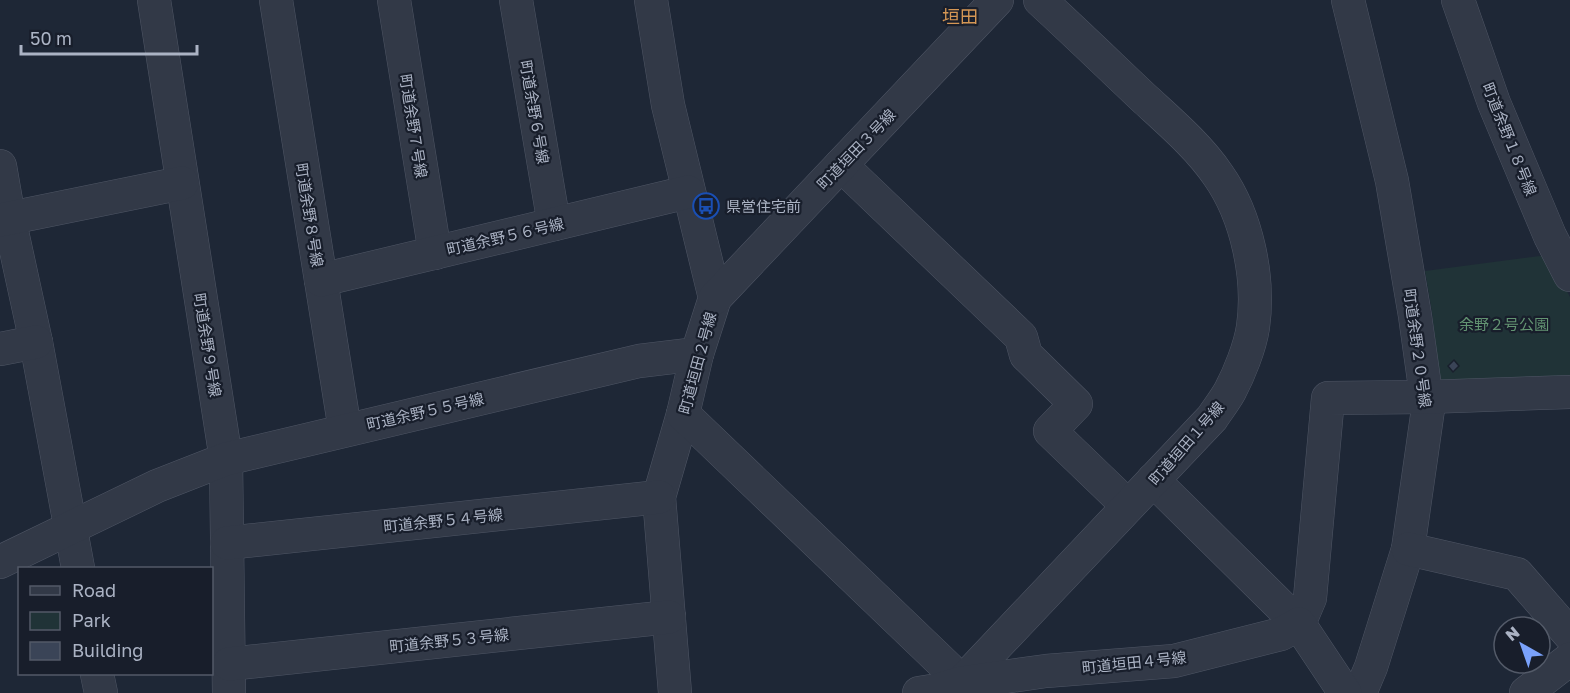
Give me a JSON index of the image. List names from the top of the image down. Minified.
{"streets":{"street":["町道余野６号線","町道余野７号線","町道余野１８号線","町道垣田３号線","町道余野８号線","町道余野５６号線","町道余野９号線","町道余野２０号線","町道垣田２号線","町道余野５５号線","町道垣田１号線","町道余野５４号線","町道余野５３号線","町道垣田４号線"]},"crossings":[["町道余野６号線","町道余野５６号線"],["町道余野７号線","町道余野５６号線"],["町道垣田３号線","町道垣田２号線"],["町道余野８号線","町道余野５６号線"],["町道余野８号線","町道余野５５号線"],["町道余野５６号線","町道垣田２号線"],["町道余野９号線","町道余野５５号線"],["町道余野９号線","町道余野５４号線"],["町道余野９号線","町道余野５３号線"],["町道垣田２号線","町道余野５５号線"],["町道垣田２号線","町道余野５４号線"],["町道垣田２号線","町道余野５３号線"],["町道垣田１号線","町道垣田４号線"]],"districts":["垣田"],"parks":["余野２号公園"],"places":{"bus stop":["県営住宅前"]},"legend":["Road","Park","Building"],"scale_bar":"50 m","north":"top left"}
